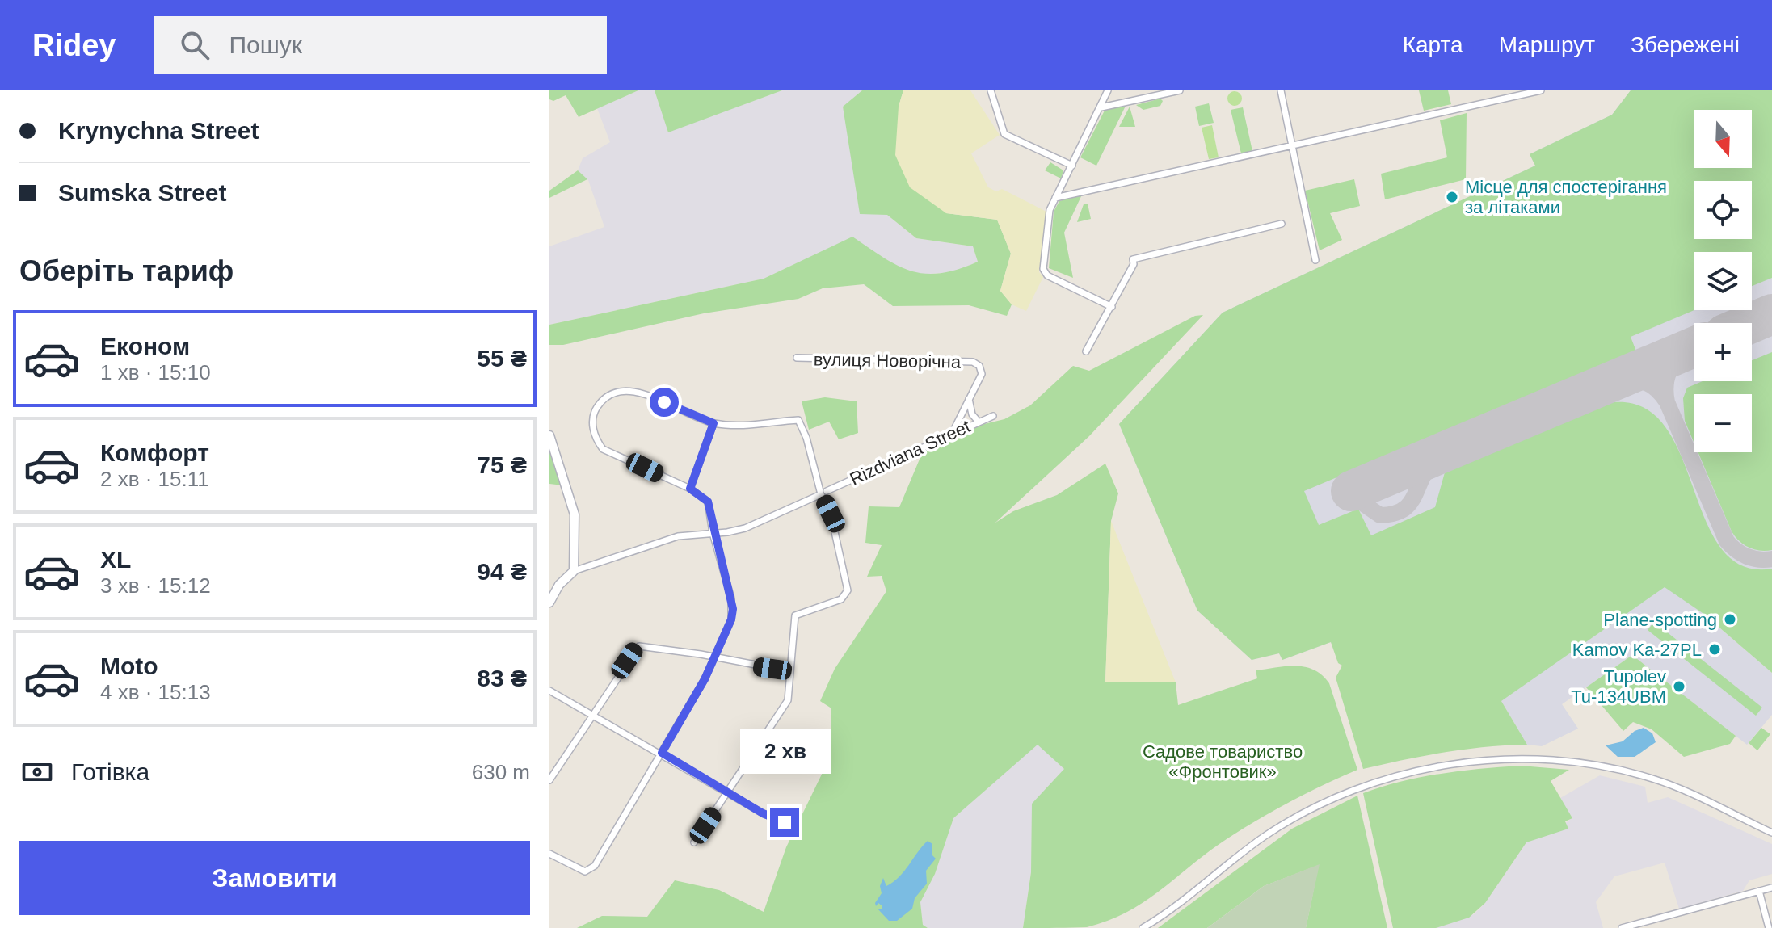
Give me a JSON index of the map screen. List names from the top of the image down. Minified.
{"streets":{"street":["вулиця Новорічна","Rizdviana Street"]},"crossings":[["вулиця Новорічна","Rizdviana Street"]],"parks":["Садове товариство «Фронтовик»"],"places":["Місце для спостерігання за літаками","Plane-spotting","Kamov Ka-27PL","Tupolev Tu-134UBM"],"north":"bottom","page":{"header":"Ridey","search":"Пошук","nav":["Карта","Маршрут","Збережені"],"banner":["Krynychna Street","Sumska Street"],"map_buttons":["+","−"],"heading":"Оберіть тариф","list":[{"name":"Економ","note":"1 хв · 15:10","value":"55 ₴"},{"name":"Комфорт","note":"2 хв · 15:11","value":"75 ₴"},{"name":"XL","note":"3 хв · 15:12","value":"94 ₴"},{"name":"Moto","note":"4 хв · 15:13","value":"83 ₴"}],"bubble":"2 хв","pay":["Готівка","630 m"],"buttons":"Замовити"}}
